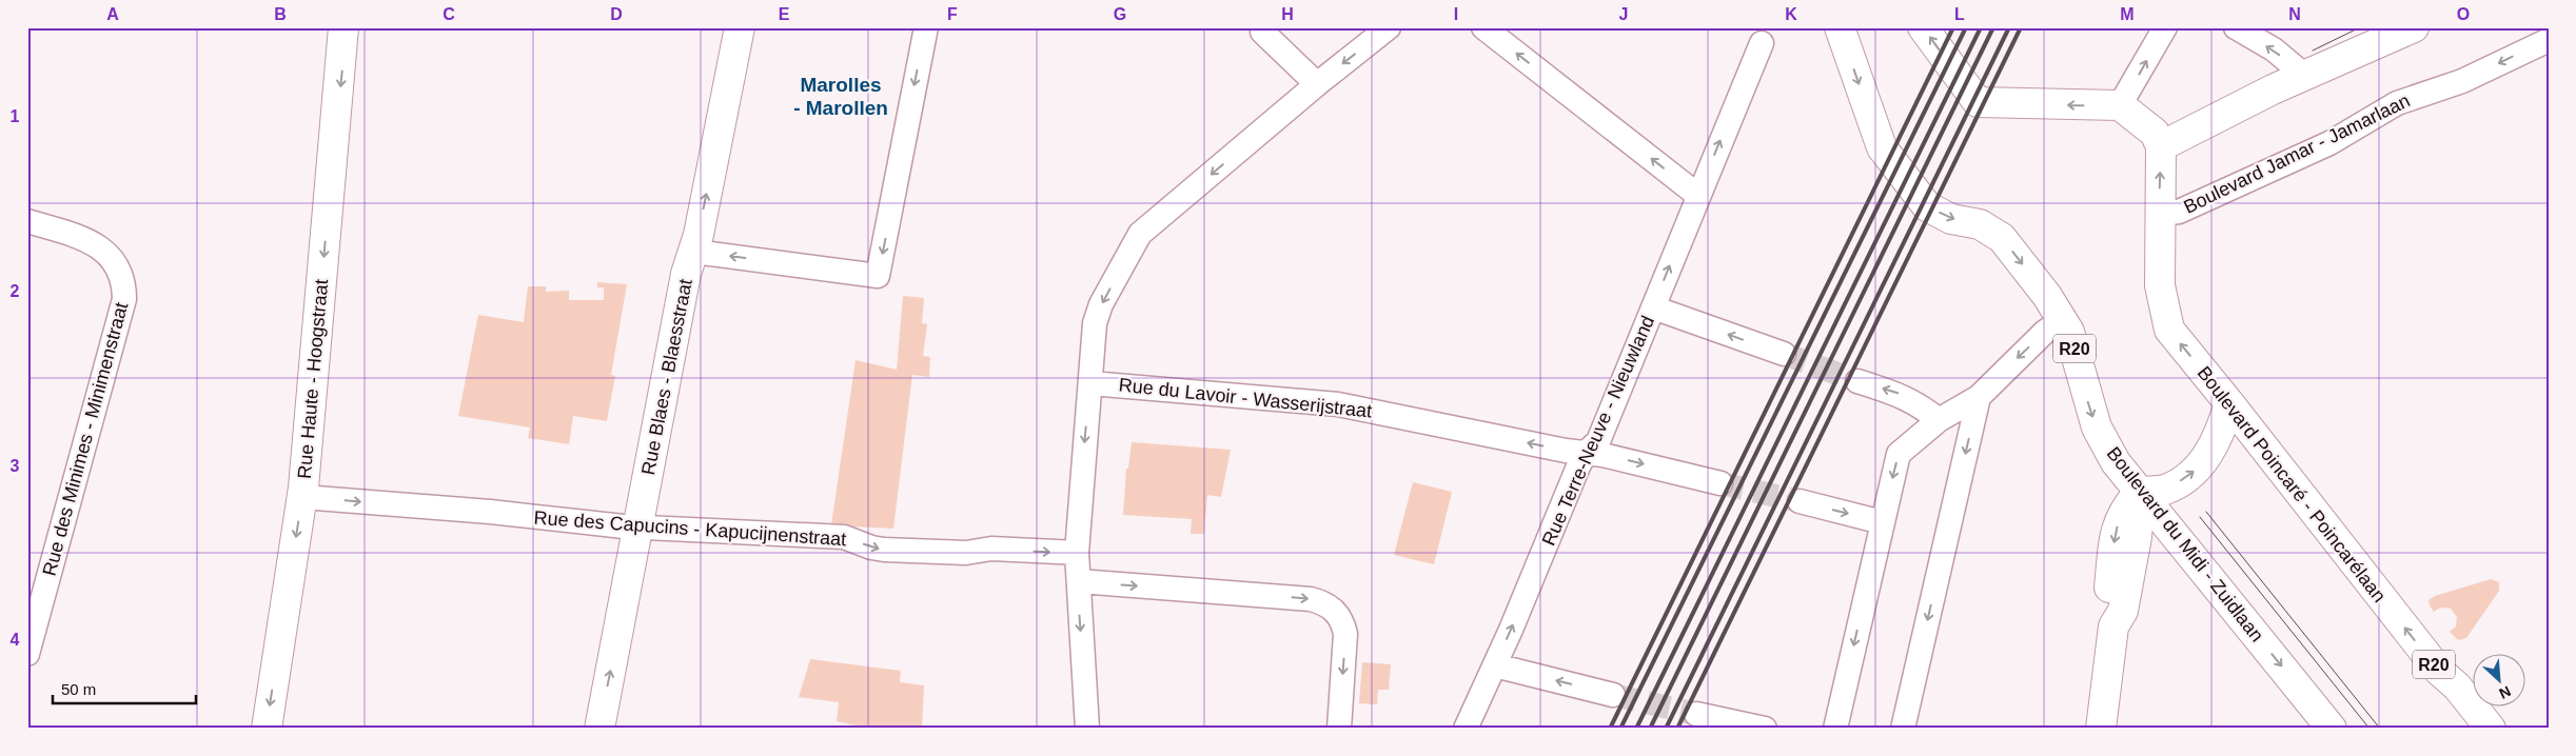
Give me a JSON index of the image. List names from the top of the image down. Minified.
{"streets":{"main road":["R20","Rue Blaes - Blaesstraat","Rue Haute - Hoogstraat","Boulevard Poincaré - Poincarélaan","Boulevard du Midi - Zuidlaan"],"street":["Boulevard Jamar - Jamarlaan","Rue du Lavoir - Wasserijstraat","Rue Terre-Neuve - Nieuwland","Rue des Minimes - Minimenstraat","Rue des Capucins - Kapucijnenstraat"]},"crossings":[["Boulevard Jamar - Jamarlaan","R20"],["Boulevard Jamar - Jamarlaan","Boulevard Poincaré - Poincarélaan"],["R20","Boulevard Poincaré - Poincarélaan"],["Rue Blaes - Blaesstraat","Rue des Capucins - Kapucijnenstraat"],["Rue Haute - Hoogstraat","Rue des Capucins - Kapucijnenstraat"],["Rue du Lavoir - Wasserijstraat","Rue Terre-Neuve - Nieuwland"]],"one_way":["Boulevard Jamar - Jamarlaan","Rue Blaes - Blaesstraat","Rue Haute - Hoogstraat","Rue Terre-Neuve - Nieuwland","Boulevard Poincaré - Poincarélaan","Rue des Capucins - Kapucijnenstraat","Boulevard du Midi - Zuidlaan"],"districts":["Marolles - Marollen"],"scale_bar":"50 m","north":"bottom right","grid":{"columns":["A","B","C","D","E","F","G","H","I","J","K","L","M","N","O"],"rows":["1","2","3","4"]}}
